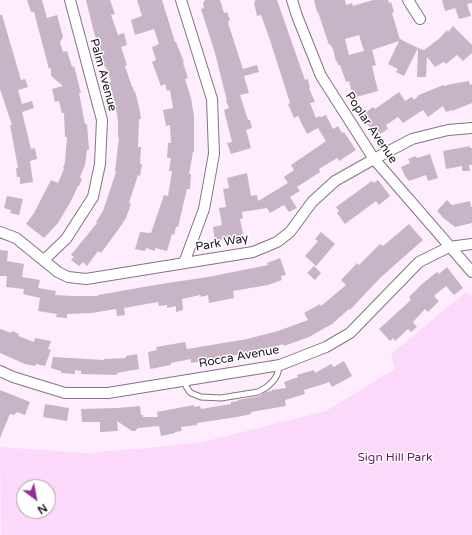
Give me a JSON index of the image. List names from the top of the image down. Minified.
{"streets":{"street":["Palm Avenue","Poplar Avenue","Park Way","Rocca Avenue"]},"crossings":[["Palm Avenue","Park Way"],["Poplar Avenue","Park Way"],["Poplar Avenue","Rocca Avenue"]],"parks":["Sign Hill Park"],"north":"bottom right"}
